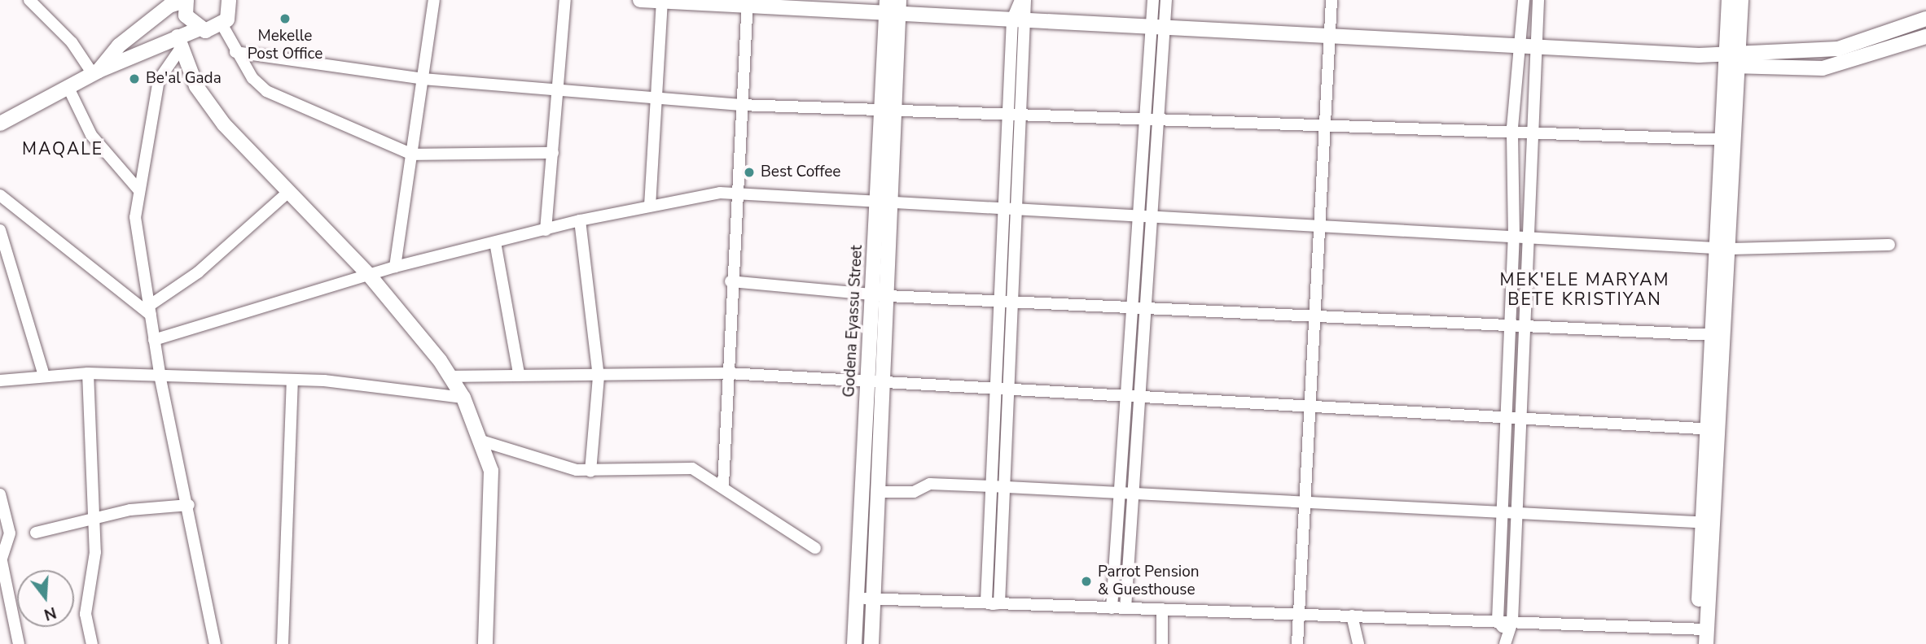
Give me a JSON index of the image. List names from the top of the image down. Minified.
{"streets":{"street":["Godena Eyassu Street"]},"districts":["MAQALE","MEK'ELE MARYAM BETE KRISTIYAN"],"places":["Mekelle Post Office","Be'al Gada","Best Coffee","Parrot Pension & Guesthouse"],"north":"bottom"}
